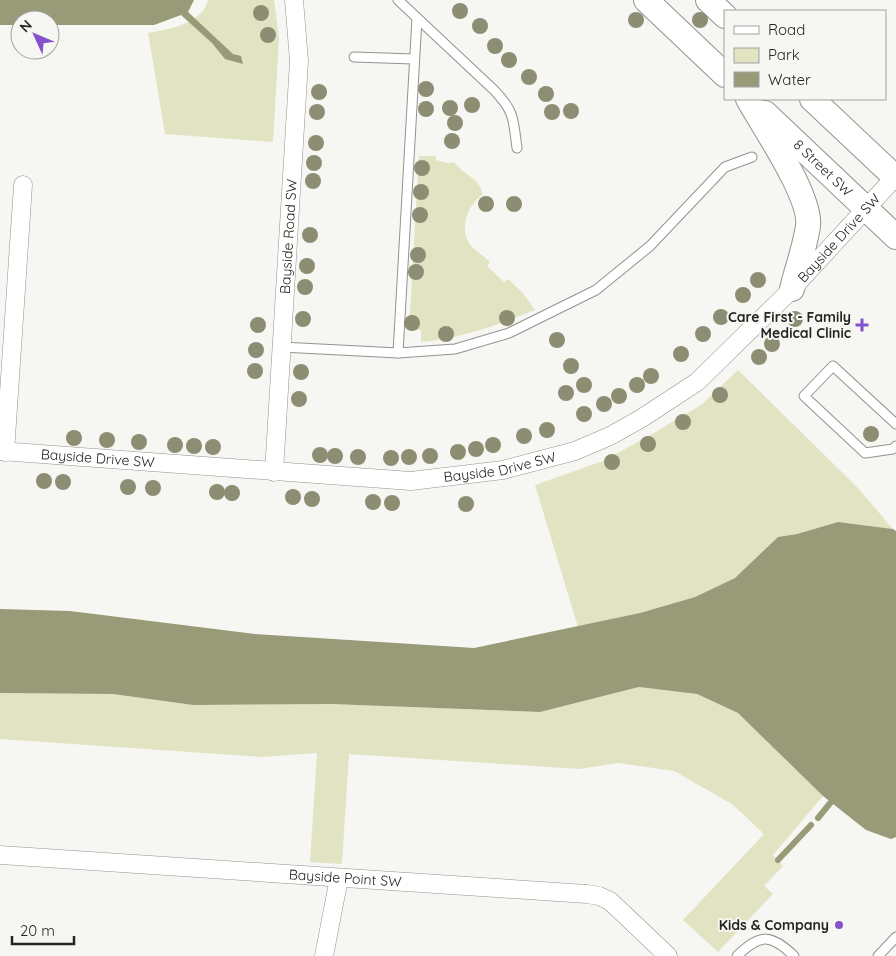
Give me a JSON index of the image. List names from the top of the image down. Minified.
{"streets":{"main road":["8 Street SW"],"street":["Bayside Road SW","Bayside Drive SW","Bayside Point SW"]},"crossings":[["8 Street SW","Bayside Drive SW"],["Bayside Road SW","Bayside Drive SW"]],"places":{"health":["Care First - Family Medical Clinic"],"other":["Kids & Company"]},"legend":["Road","Park","Water"],"scale_bar":"20 m","north":"top left"}
